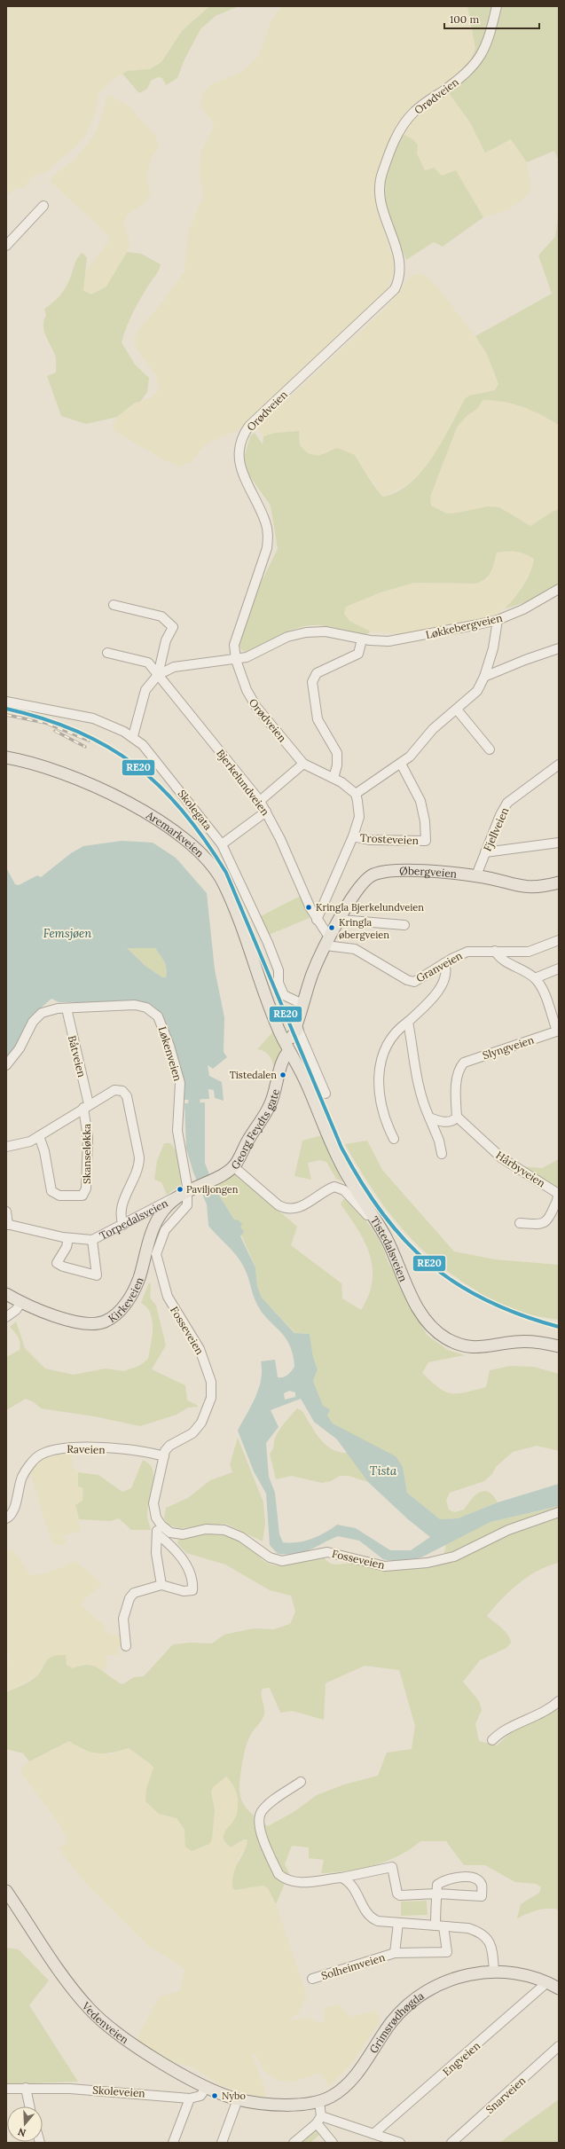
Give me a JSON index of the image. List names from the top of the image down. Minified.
{"streets":{"main road":["Aremarkveien","Øbergveien","Georg Feydts gate","Torpedalsveien","Tistedalsveien","Kirkeveien","Vedenveien","Grimsrødhøgda"],"street":["Orødveien","Løkkebergveien","Bjerkelundveien","Skolegata","Fjellveien","Trosteveien","Granveien","Slyngveien","Løkenveien","Båtveien","Skanseløkka","Hårbyveien","Fosseveien","Raveien","Solheimveien","Engveien","Skoleveien","Snarveien"]},"crossings":[["Orødveien","Løkkebergveien"],["Løkkebergveien","Bjerkelundveien"],["Bjerkelundveien","Øbergveien"],["Bjerkelundveien","Granveien"],["Fjellveien","Øbergveien"],["Øbergveien","Granveien"],["Slyngveien","Hårbyveien"],["Løkenveien","Båtveien"],["Løkenveien","Torpedalsveien"],["Løkenveien","Fosseveien"],["Båtveien","Skanseløkka"],["Georg Feydts gate","Torpedalsveien"],["Georg Feydts gate","Tistedalsveien"],["Torpedalsveien","Kirkeveien"],["Torpedalsveien","Fosseveien"],["Fosseveien","Raveien"],["Vedenveien","Grimsrødhøgda"],["Grimsrødhøgda","Engveien"]],"water":["Femsjøen","Tista"],"places":["Kringla Bjerkelundveien","Kringla øbergveien","Tistedalen","Paviljongen","Nybo"],"lines":["transit line RE20"],"scale_bar":"100 m","north":"bottom"}
